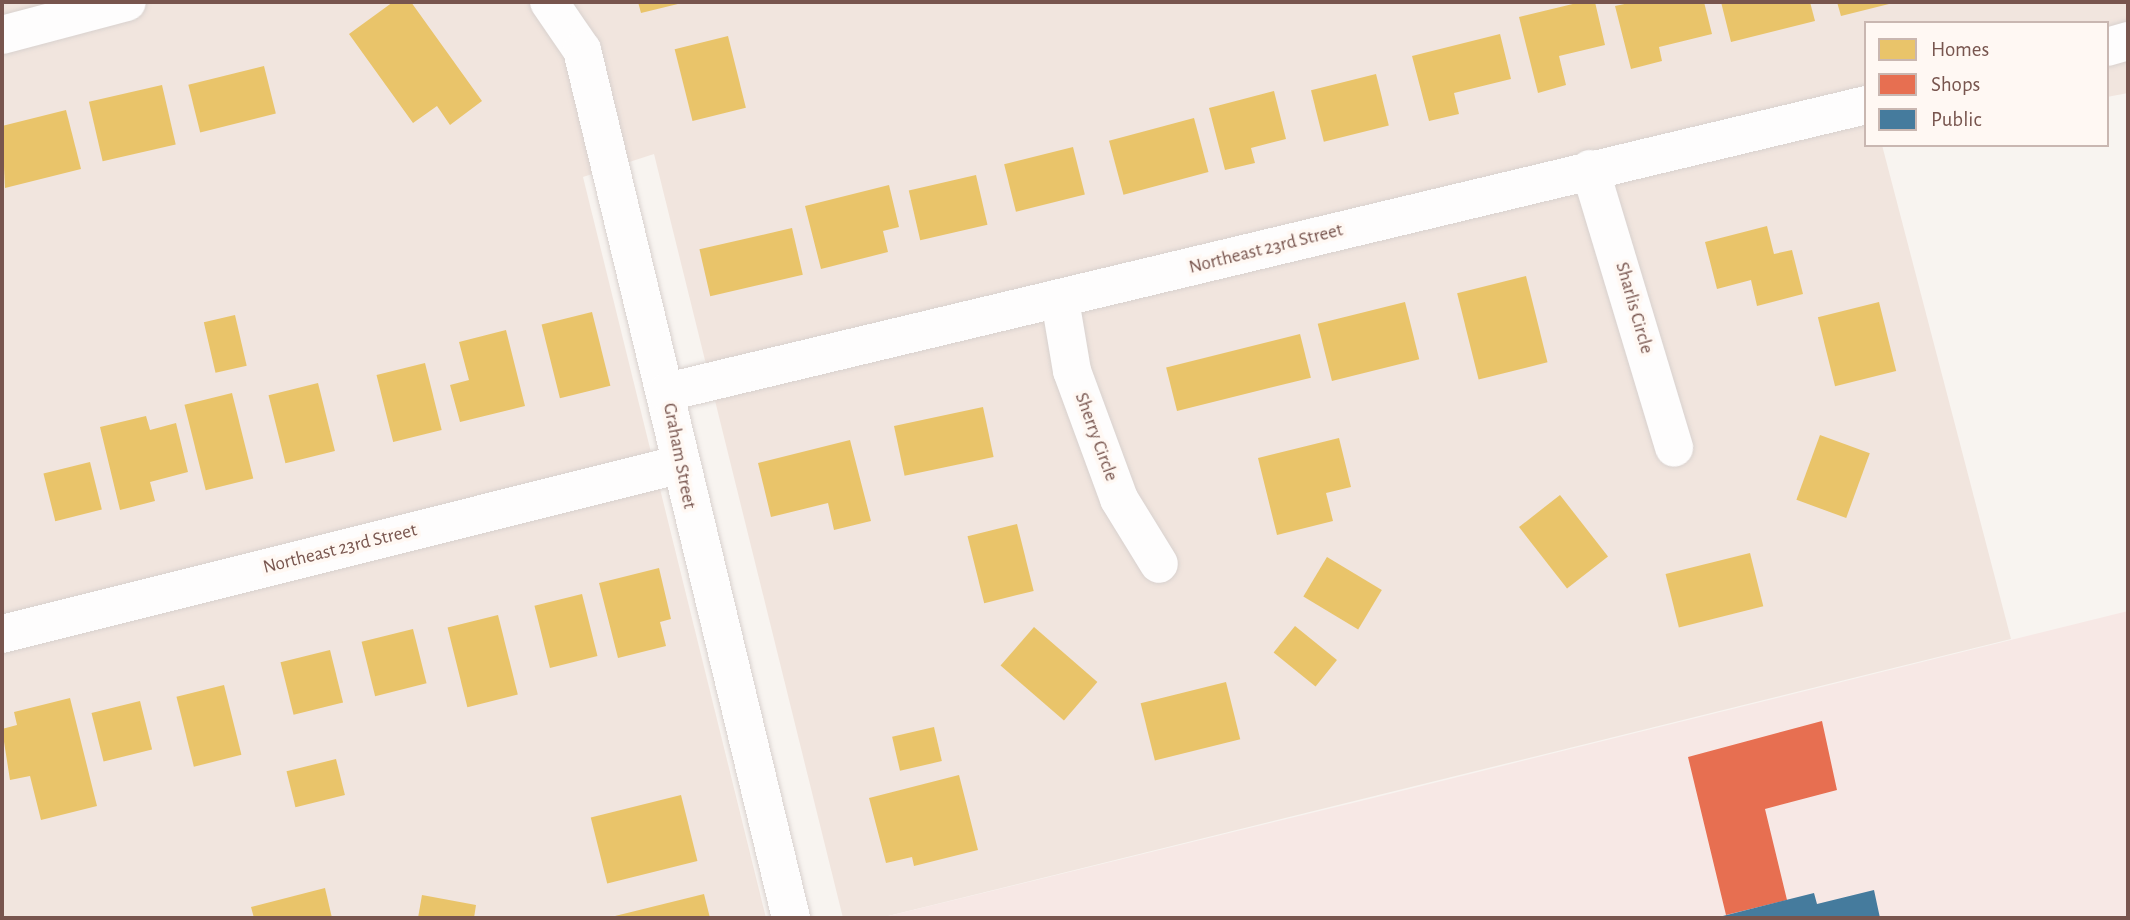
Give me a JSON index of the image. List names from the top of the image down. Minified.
{"streets":{"street":["Northeast 23rd Street","Sharlis Circle","Sherry Circle","Graham Street"]},"crossings":[["Northeast 23rd Street","Sharlis Circle"],["Northeast 23rd Street","Sherry Circle"],["Northeast 23rd Street","Graham Street"]],"legend":["Homes","Shops","Public"]}
